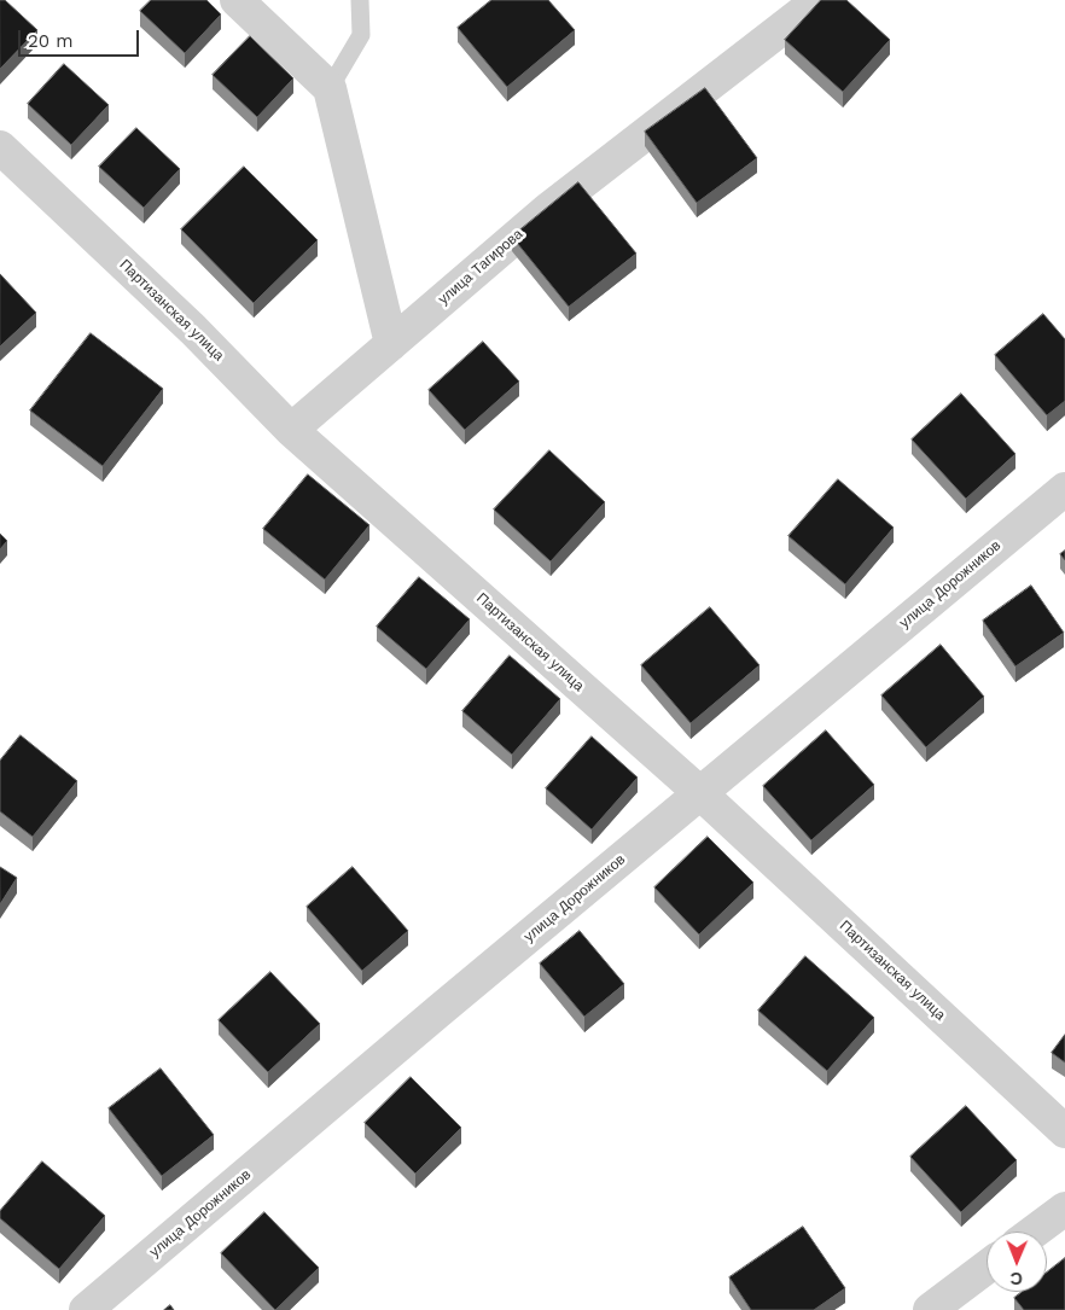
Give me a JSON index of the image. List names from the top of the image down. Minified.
{"streets":{"street":["улица Тагирова","Партизанская улица","улица Дорожников"]},"crossings":[["улица Тагирова","Партизанская улица"],["Партизанская улица","улица Дорожников"]],"scale_bar":"20 m","north":"bottom"}
